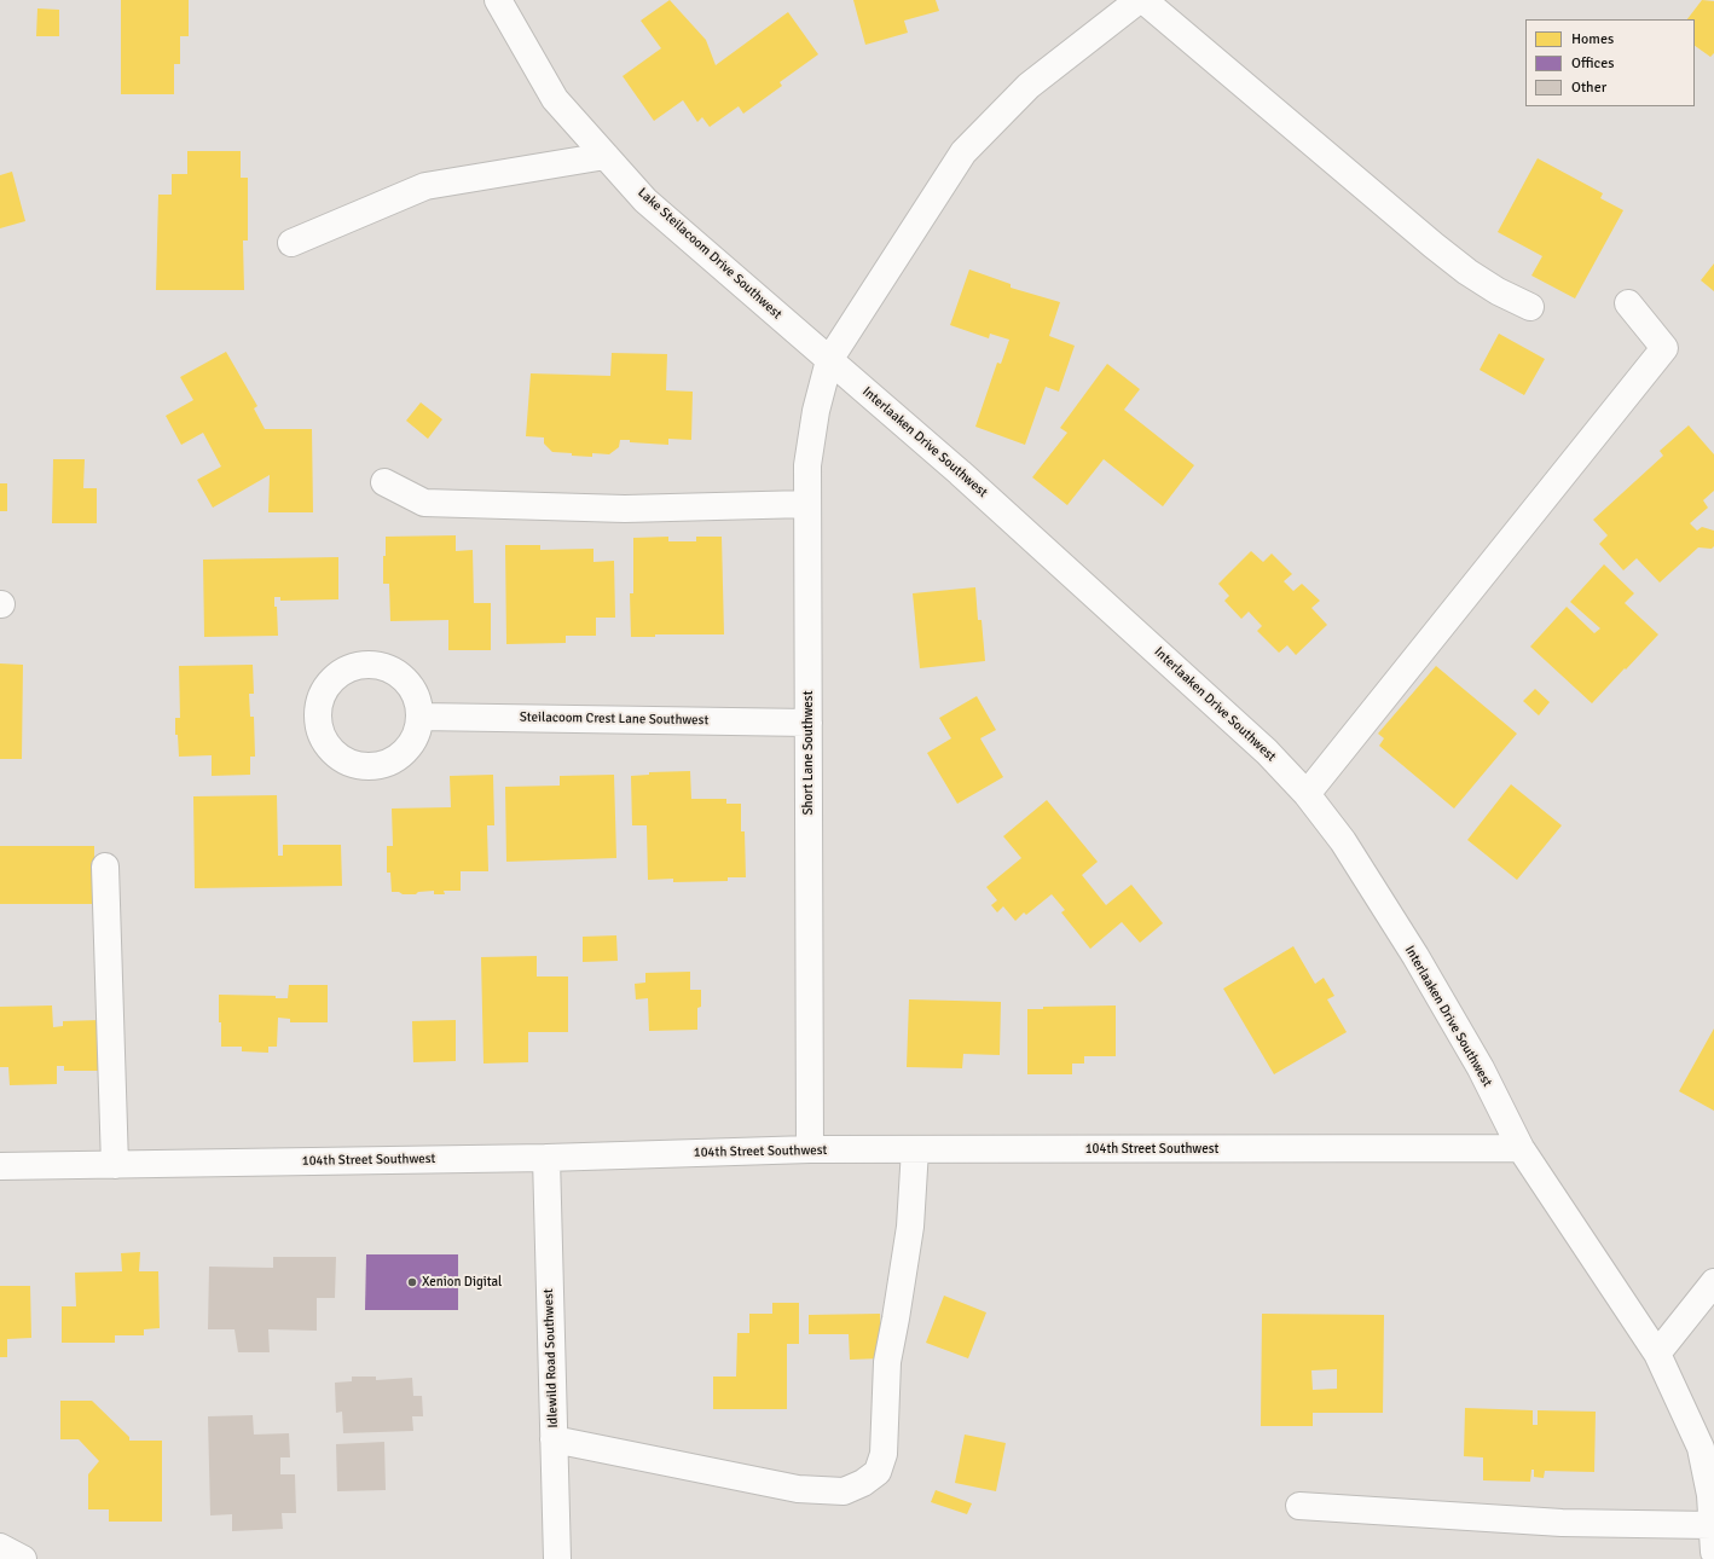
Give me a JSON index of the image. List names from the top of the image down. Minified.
{"streets":{"street":["Lake Steilacoom Drive Southwest","Interlaaken Drive Southwest","Steilacoom Crest Lane Southwest","Short Lane Southwest","104th Street Southwest","Idlewild Road Southwest"]},"crossings":[["Lake Steilacoom Drive Southwest","Interlaaken Drive Southwest"],["Lake Steilacoom Drive Southwest","Short Lane Southwest"],["Interlaaken Drive Southwest","Short Lane Southwest"],["Interlaaken Drive Southwest","104th Street Southwest"],["Steilacoom Crest Lane Southwest","Short Lane Southwest"],["Short Lane Southwest","104th Street Southwest"],["104th Street Southwest","Idlewild Road Southwest"]],"places":["Xenion Digital"],"legend":["Homes","Offices","Other"]}
